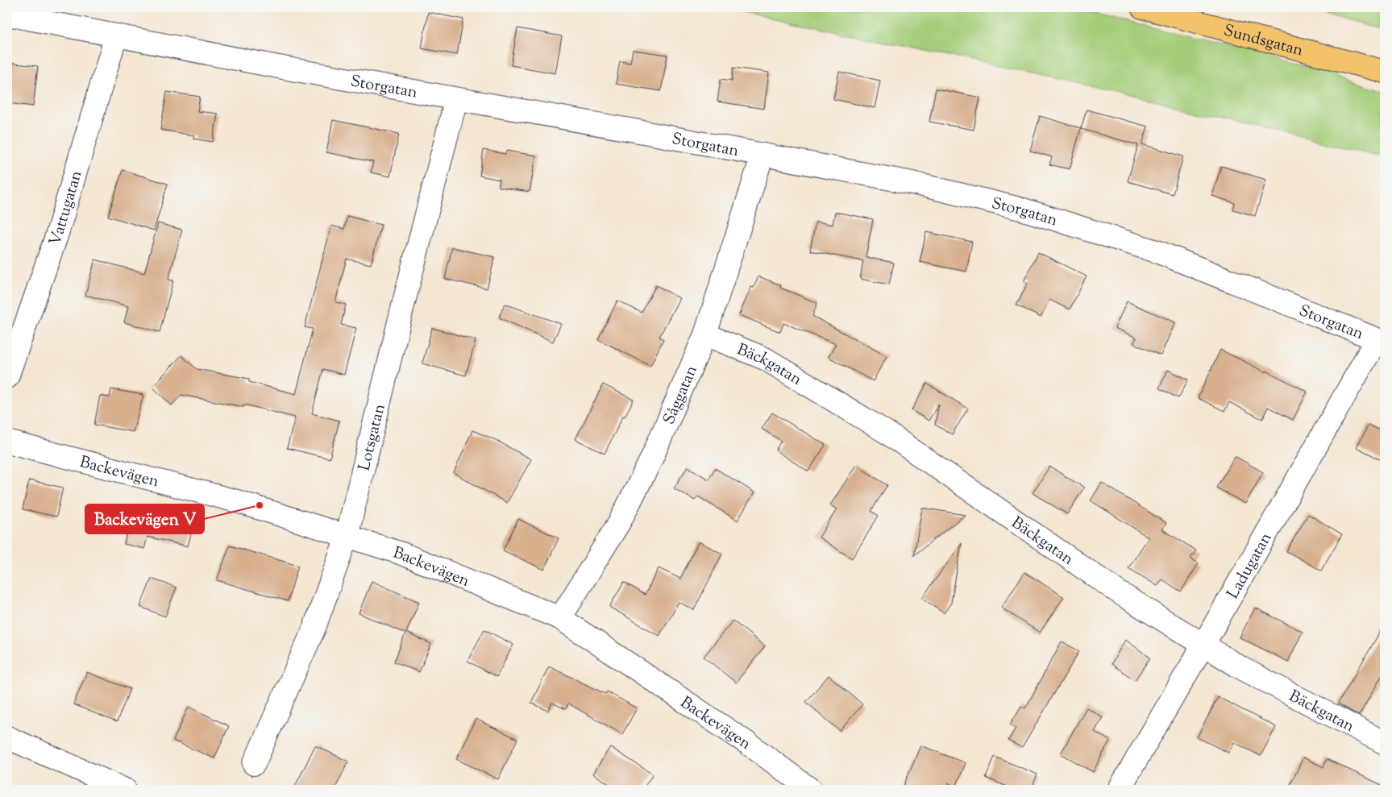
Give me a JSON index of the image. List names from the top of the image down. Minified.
{"streets":{"main road":["Sundsgatan"],"street":["Storgatan","Vattugatan","Bäckgatan","Såggatan","Lotsgatan","Backevägen","Ladugatan"]},"crossings":[["Storgatan","Vattugatan"],["Storgatan","Såggatan"],["Storgatan","Lotsgatan"],["Storgatan","Ladugatan"],["Bäckgatan","Såggatan"],["Bäckgatan","Ladugatan"],["Såggatan","Backevägen"],["Lotsgatan","Backevägen"]],"places":["Backevägen V"]}
